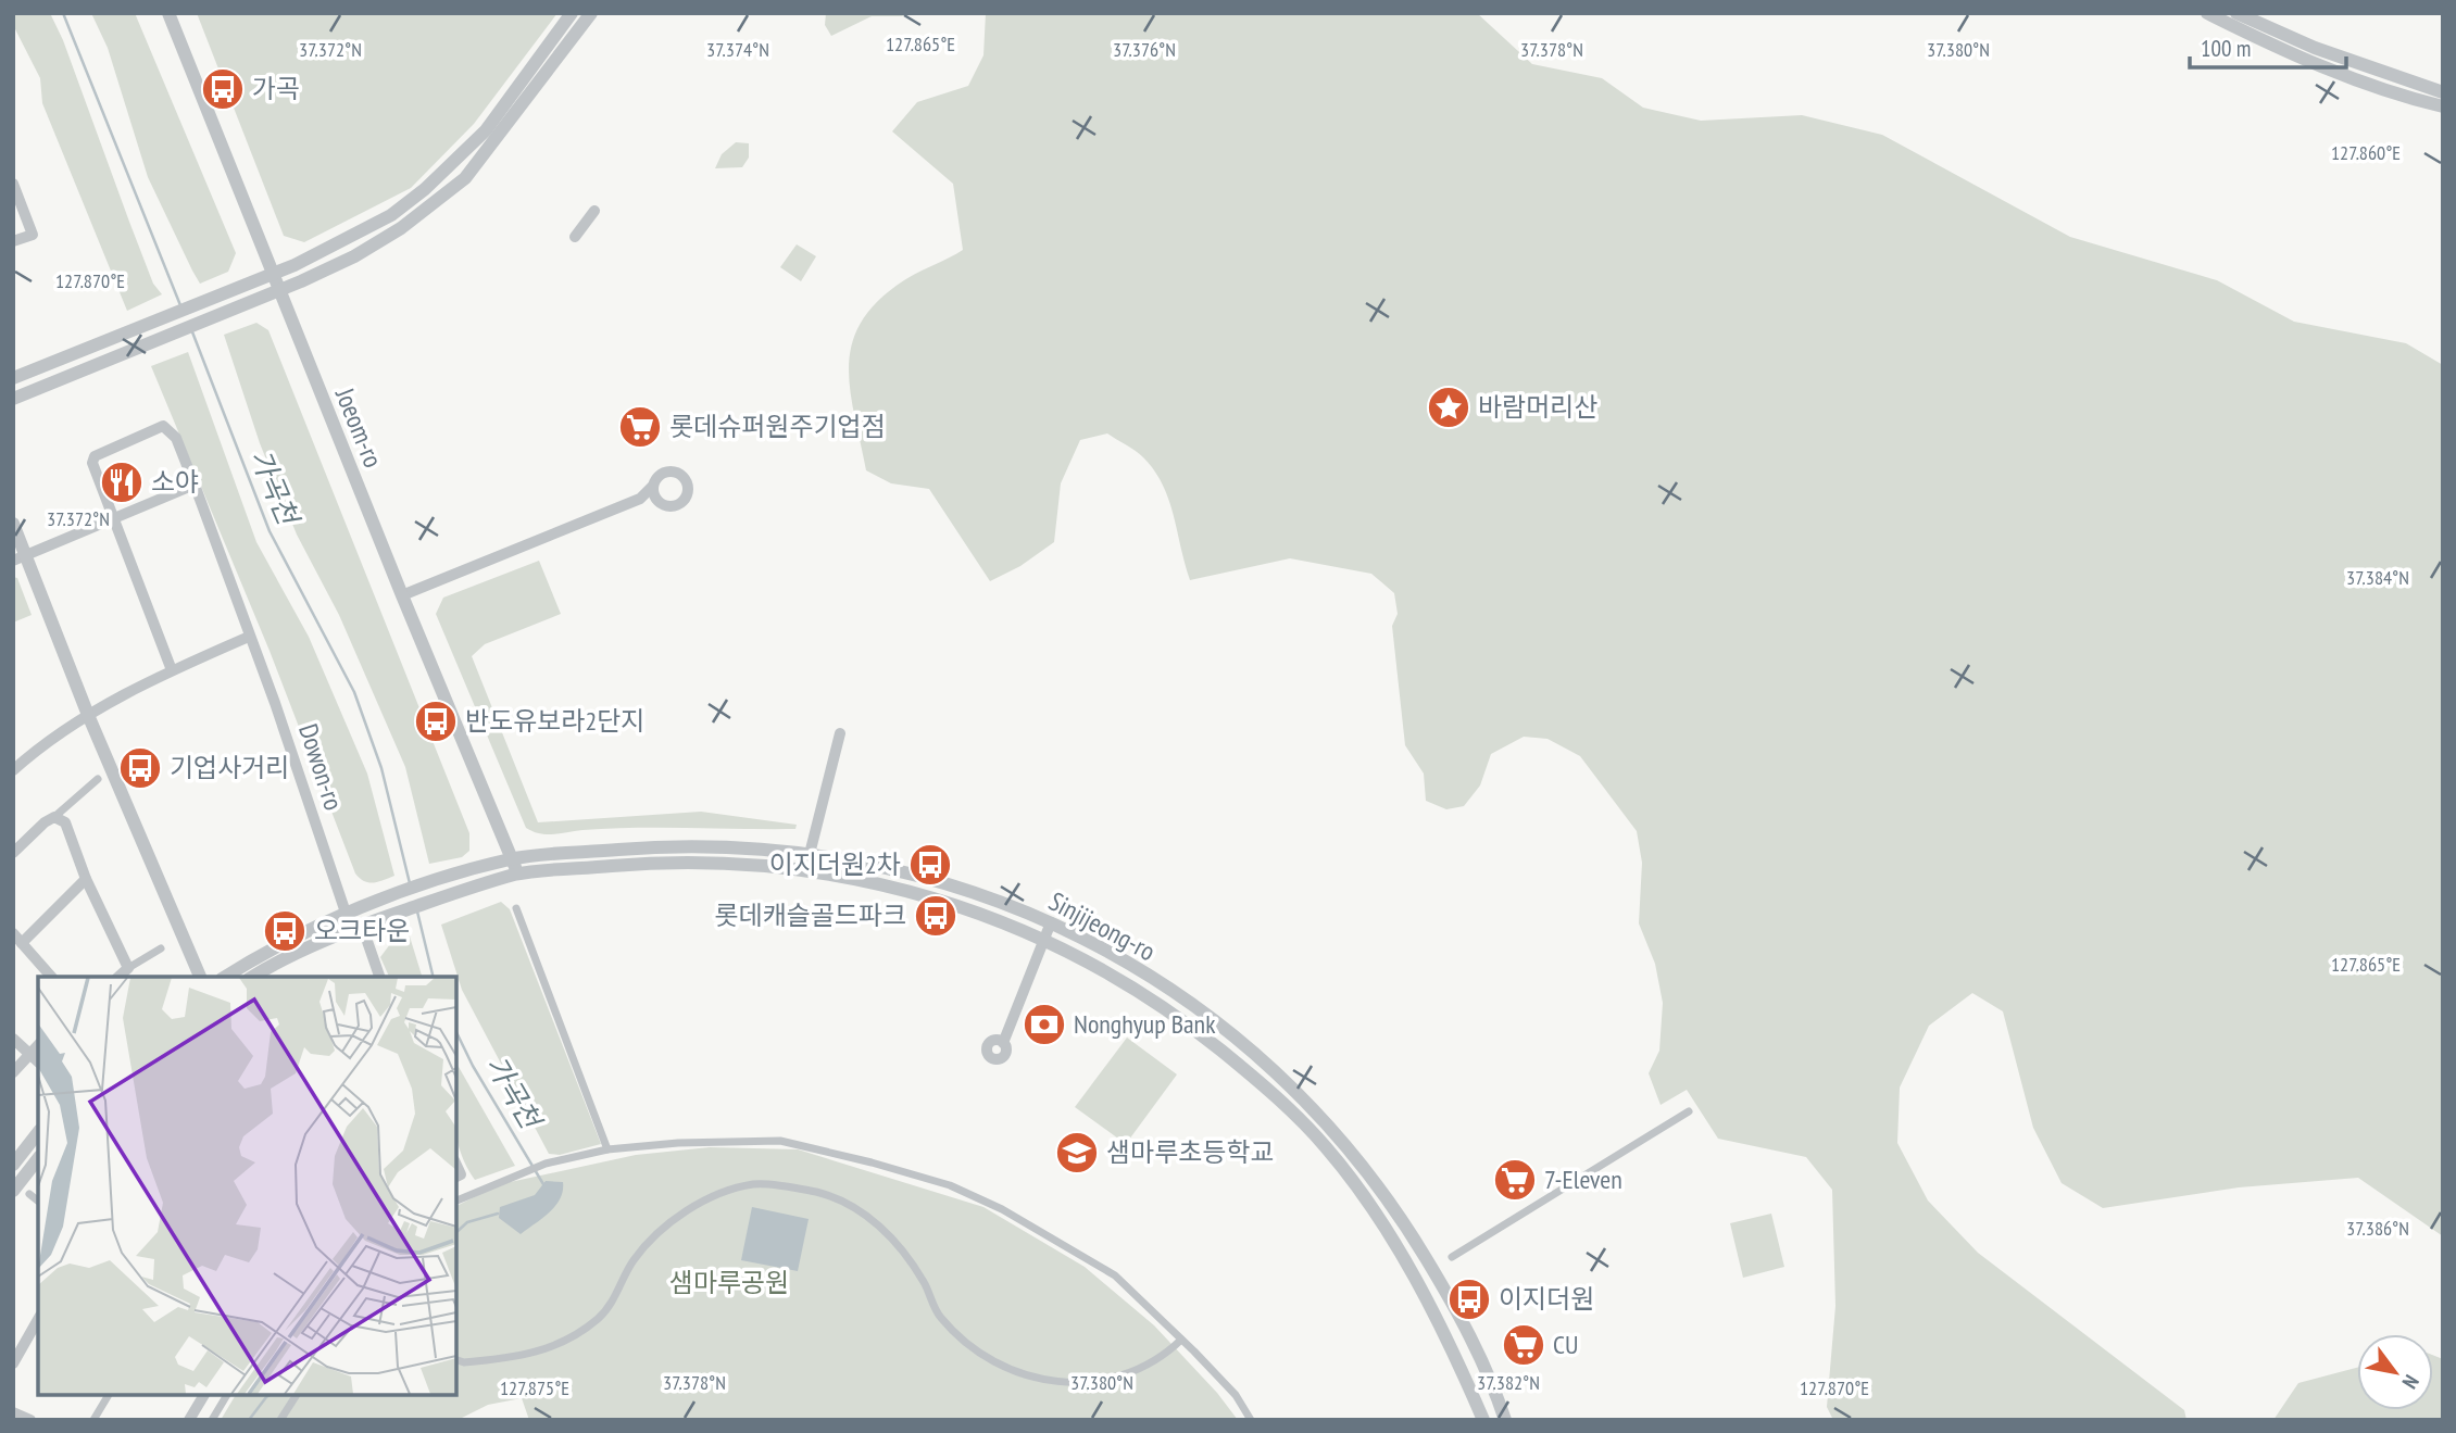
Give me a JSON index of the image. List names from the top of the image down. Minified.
{"streets":{"street":["Joeom-ro","Dowon-ro","Sinjijeong-ro"]},"crossings":[["Joeom-ro","Sinjijeong-ro"],["Dowon-ro","Sinjijeong-ro"]],"water":["가곡천"],"parks":["샘마루공원"],"places":{"bus stop":["가곡","반도유보라2단지","기업사거리","이지더원2차","롯데캐슬골드파크","오크타운","이지더원"],"place":["바람머리산"],"supermarket":["롯데슈퍼원주기업점","7-Eleven","CU"],"restaurant":["소야"],"bank":["Nonghyup Bank"],"school or university":["샘마루초등학교"]},"scale_bar":"100 m","north":"bottom right","coordinates":["127.865°E","37.372°N","37.374°N","37.376°N","37.378°N","37.380°N","127.860°E","127.870°E","37.384°N","37.386°N","37.382°N","127.875°E"]}
